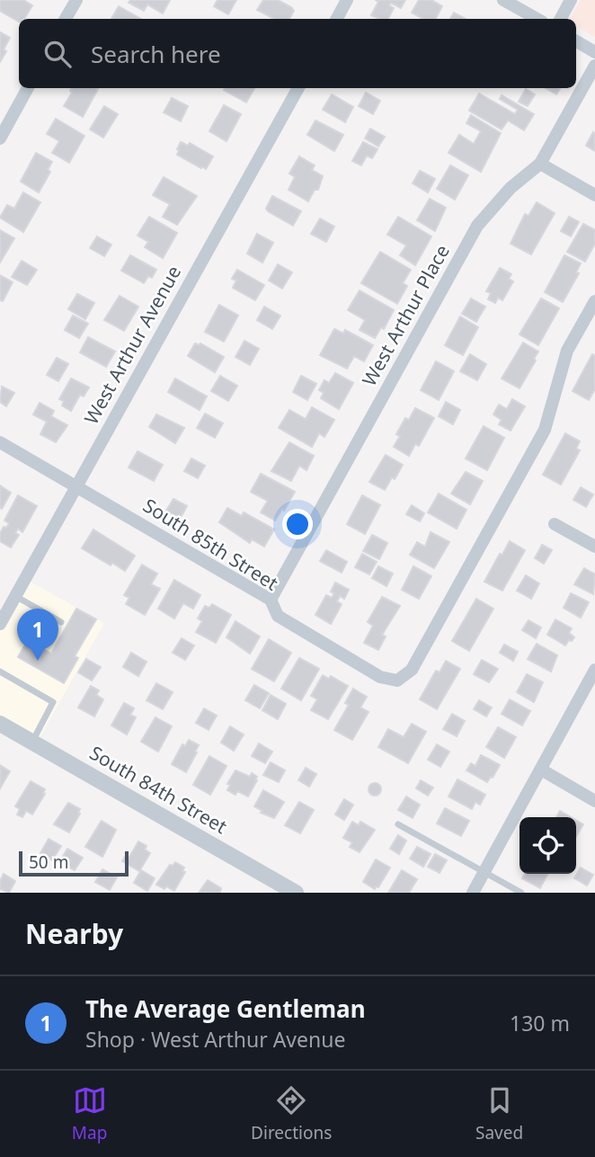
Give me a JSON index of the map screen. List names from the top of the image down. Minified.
{"streets":{"street":["West Arthur Place","West Arthur Avenue","South 85th Street","South 84th Street"]},"crossings":[["West Arthur Place","South 85th Street"],["West Arthur Avenue","South 85th Street"]],"scale_bar":"50 m","page":{"search":"Search here","pins":"1","scale":"50 m","heading":"Nearby","list":[{"mark":"1","name":"The Average Gentleman","note":"Shop · West Arthur Avenue","value":"130 m"}],"nav":["Map","Directions","Saved"]}}
